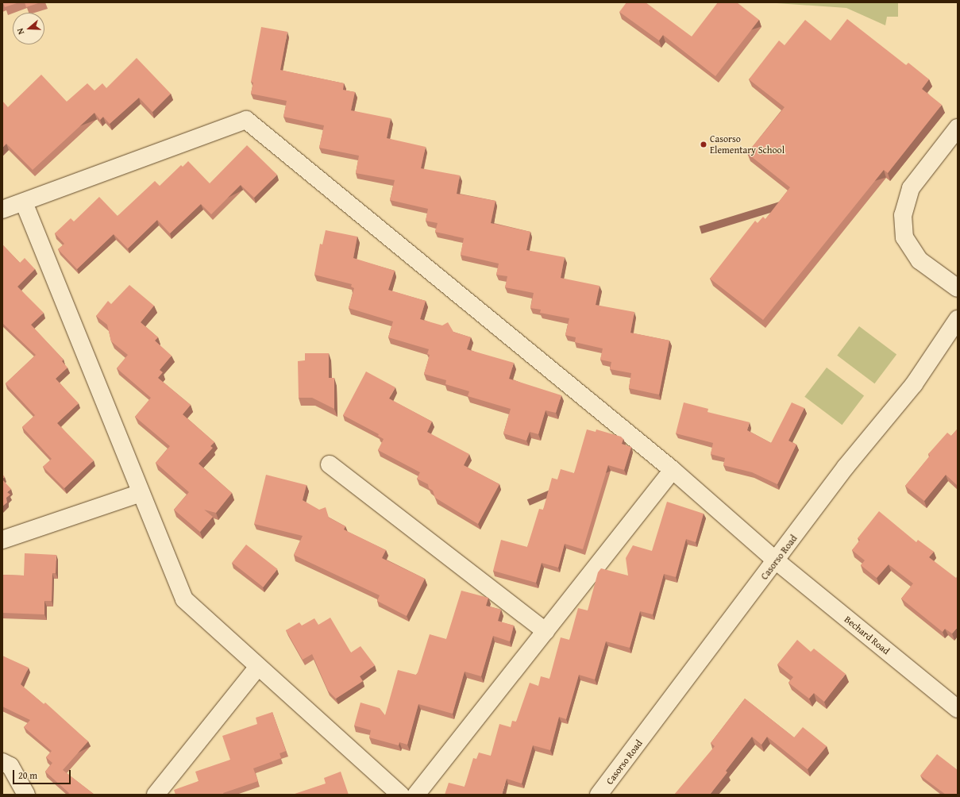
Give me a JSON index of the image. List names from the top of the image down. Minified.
{"streets":{"street":["Casorso Road","Bechard Road"]},"crossings":[["Casorso Road","Bechard Road"]],"places":["Casorso Elementary School"],"scale_bar":"20 m","north":"left"}
